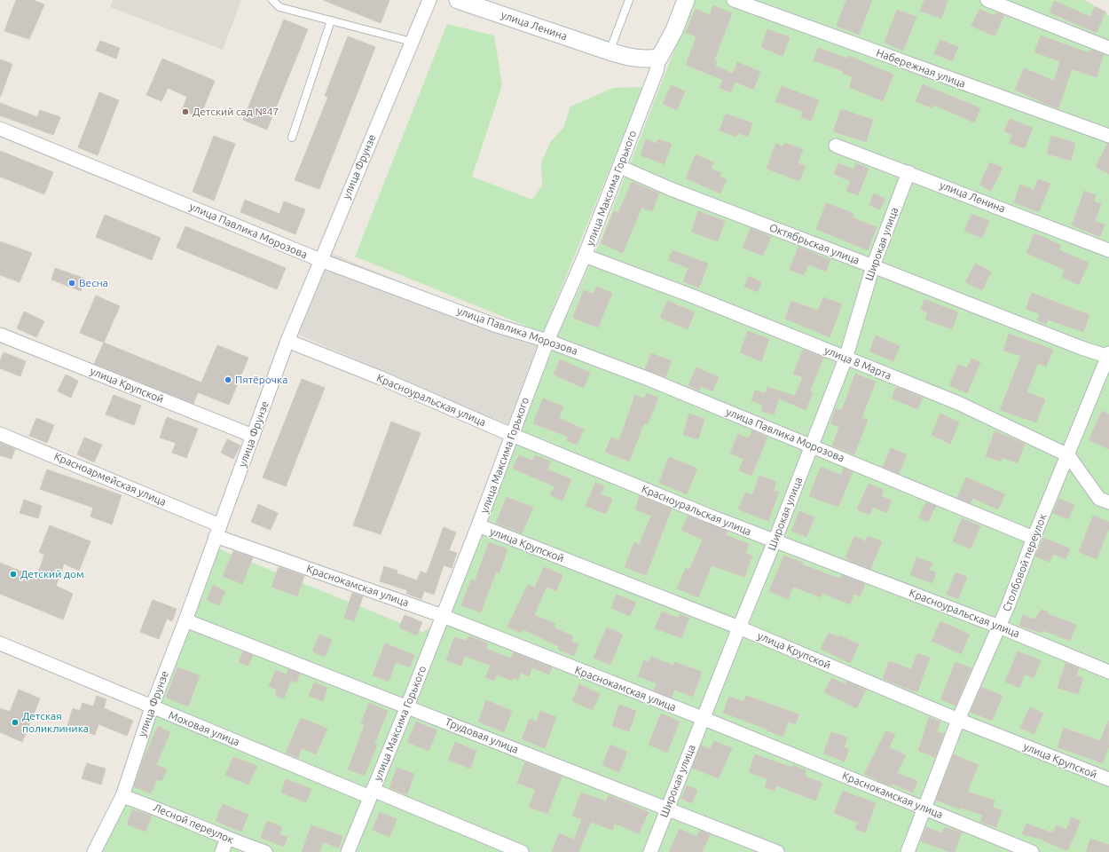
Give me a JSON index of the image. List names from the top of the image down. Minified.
{"streets":{"street":["улица Ленина","Набережная улица","улица Фрунзе","улица Максима Горького","улица Павлика Морозова","Октябрьская улица","Широкая улица","улица 8 Марта","улица Крупской","Красноуральская улица","Красноармейская улица","Столбовой переулок","Краснокамская улица","Моховая улица","Трудовая улица","Лесной переулок"]},"crossings":[["улица Ленина","Широкая улица"],["улица Фрунзе","улица Павлика Морозова"],["улица Фрунзе","улица Крупской"],["улица Фрунзе","Красноуральская улица"],["улица Фрунзе","Красноармейская улица"],["улица Фрунзе","Краснокамская улица"],["улица Фрунзе","Моховая улица"],["улица Фрунзе","Трудовая улица"],["улица Фрунзе","Лесной переулок"],["улица Максима Горького","улица Павлика Морозова"],["улица Максима Горького","Октябрьская улица"],["улица Максима Горького","улица 8 Марта"],["улица Максима Горького","улица Крупской"],["улица Максима Горького","Красноуральская улица"],["улица Максима Горького","Краснокамская улица"],["улица Максима Горького","Моховая улица"],["улица Максима Горького","Трудовая улица"],["улица Павлика Морозова","Широкая улица"],["улица Павлика Морозова","Столбовой переулок"],["Октябрьская улица","Широкая улица"],["Октябрьская улица","Столбовой переулок"],["Широкая улица","улица 8 Марта"],["Широкая улица","улица Крупской"],["Широкая улица","Красноуральская улица"],["Широкая улица","Краснокамская улица"],["Широкая улица","Трудовая улица"],["улица 8 Марта","Столбовой переулок"],["улица Крупской","Столбовой переулок"],["Красноуральская улица","Столбовой переулок"],["Красноармейская улица","Краснокамская улица"],["Столбовой переулок","Краснокамская улица"]],"places":["Детский сад №47","Весна","Пятёрочка","Детский дом","Детская поликлиника"]}
